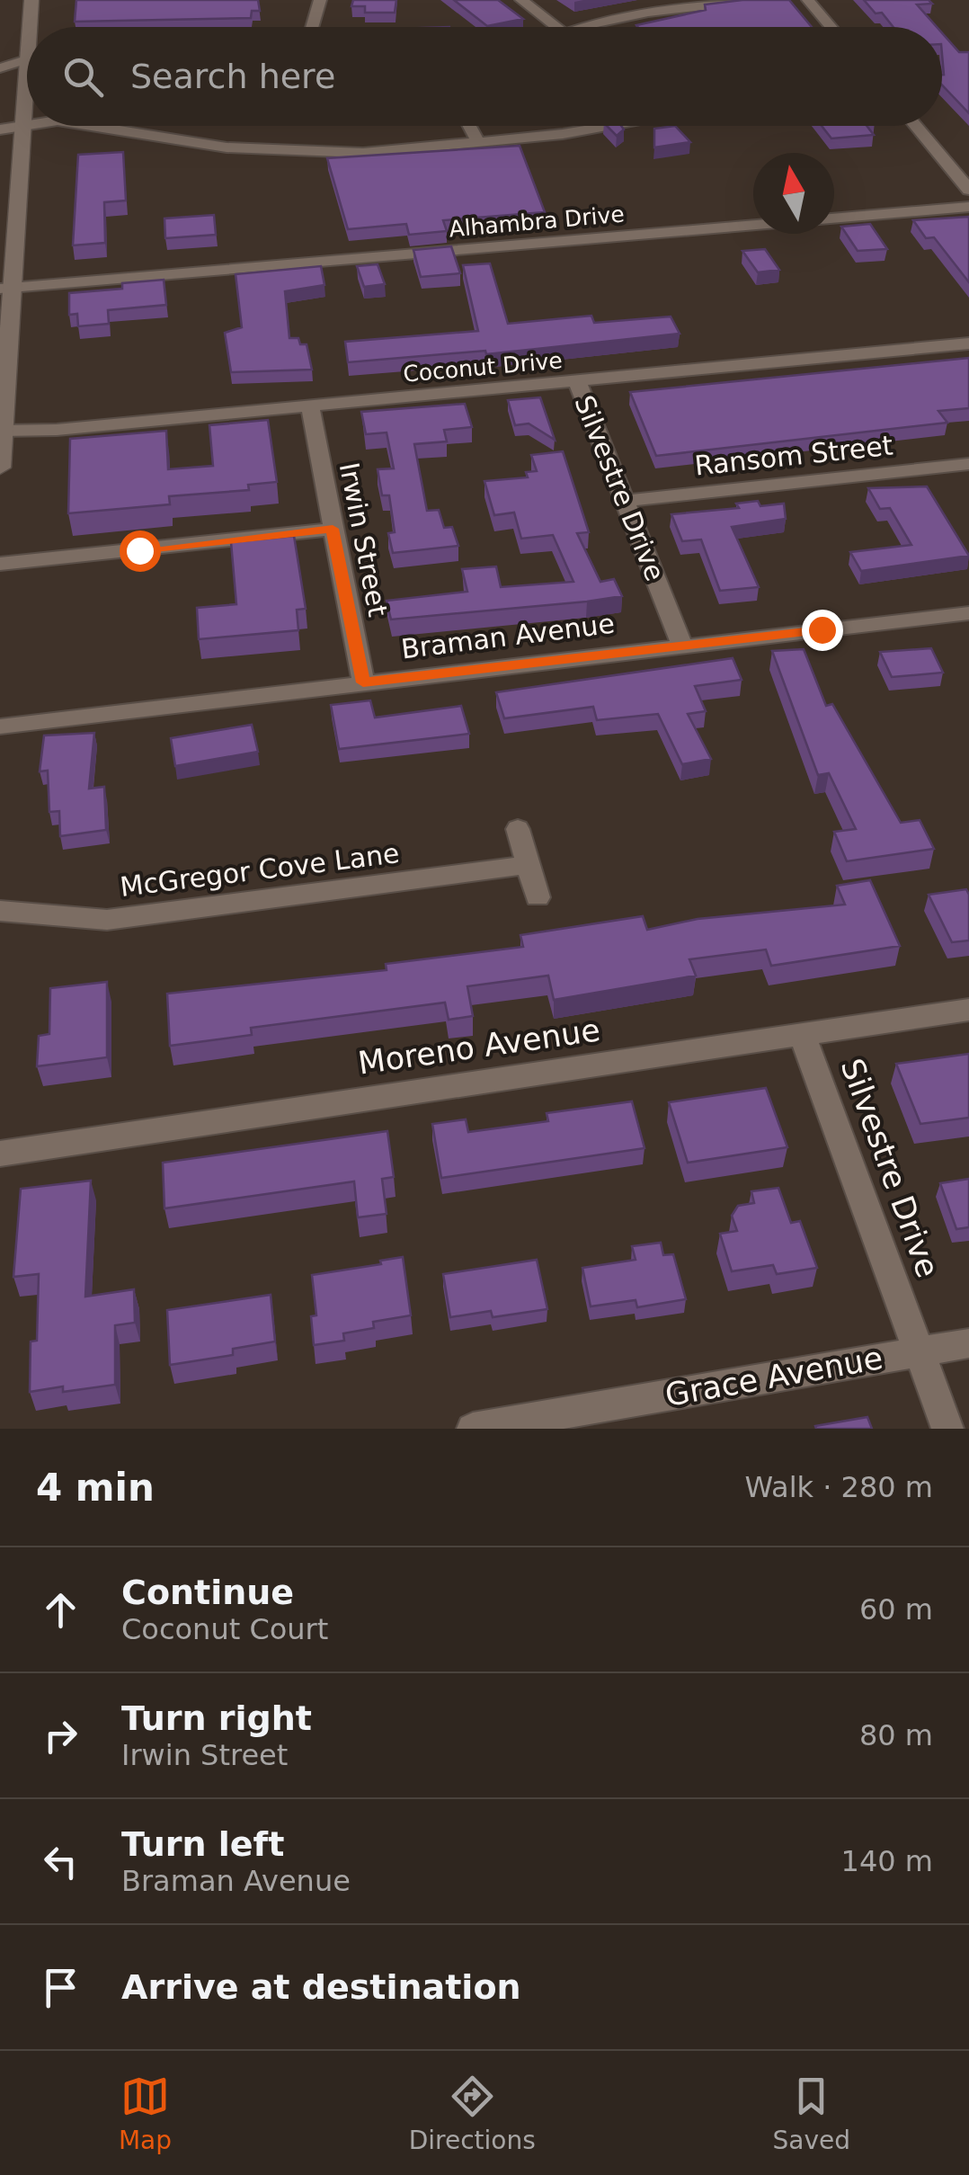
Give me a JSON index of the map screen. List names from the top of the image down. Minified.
{"streets":{"street":["Alhambra Drive","Coconut Drive","Ransom Street","Silvestre Drive","Irwin Street","Braman Avenue","McGregor Cove Lane","Moreno Avenue","Grace Avenue"]},"crossings":[["Coconut Drive","Silvestre Drive"],["Coconut Drive","Irwin Street"],["Ransom Street","Silvestre Drive"],["Silvestre Drive","Braman Avenue"],["Silvestre Drive","Moreno Avenue"],["Silvestre Drive","Grace Avenue"],["Irwin Street","Braman Avenue"]],"north":"top","page":{"search":"Search here","heading":["4 min","Walk · 280 m"],"list":[["Continue","Coconut Court","60 m"],["Turn right","Irwin Street","80 m"],["Turn left","Braman Avenue","140 m"],"Arrive at destination"],"nav":["Map","Directions","Saved"]}}
